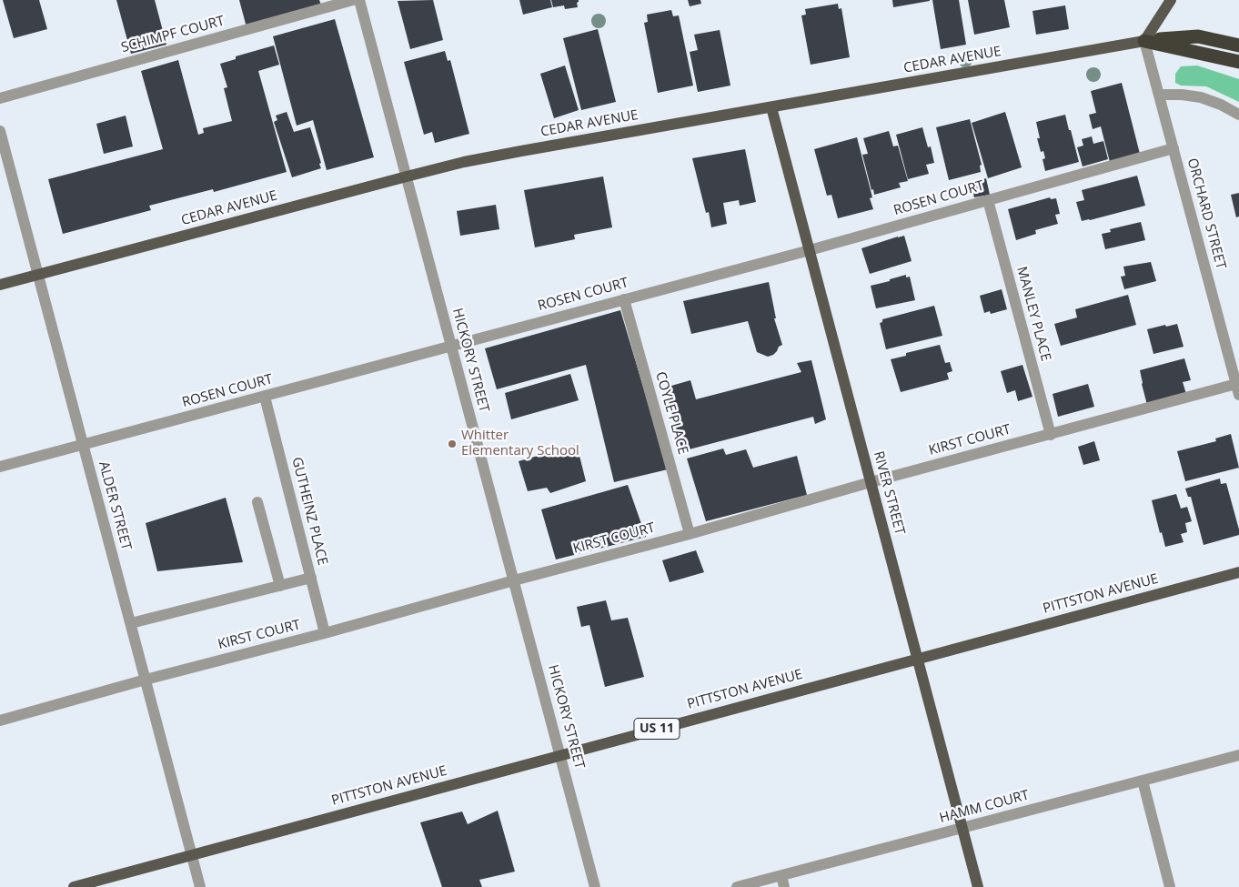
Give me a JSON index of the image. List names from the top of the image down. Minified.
{"streets":{"main road":["CEDAR AVENUE","RIVER STREET","PITTSTON AVENUE","US 11"],"street":["SCHIMPF COURT","ROSEN COURT","ORCHARD STREET","MANLEY PLACE","HICKORY STREET","COYLE PLACE","KIRST COURT","ALDER STREET","GUTHEINZ PLACE","HAMM COURT"]},"crossings":[["CEDAR AVENUE","ORCHARD STREET"],["CEDAR AVENUE","HICKORY STREET"],["CEDAR AVENUE","RIVER STREET"],["CEDAR AVENUE","ALDER STREET"],["ROSEN COURT","ORCHARD STREET"],["ROSEN COURT","MANLEY PLACE"],["ROSEN COURT","HICKORY STREET"],["ROSEN COURT","COYLE PLACE"],["ROSEN COURT","RIVER STREET"],["ROSEN COURT","ALDER STREET"],["ROSEN COURT","GUTHEINZ PLACE"],["ORCHARD STREET","KIRST COURT"],["MANLEY PLACE","KIRST COURT"],["HICKORY STREET","KIRST COURT"],["HICKORY STREET","PITTSTON AVENUE"],["COYLE PLACE","KIRST COURT"],["KIRST COURT","RIVER STREET"],["KIRST COURT","ALDER STREET"],["KIRST COURT","GUTHEINZ PLACE"],["RIVER STREET","PITTSTON AVENUE"],["RIVER STREET","HAMM COURT"],["ALDER STREET","PITTSTON AVENUE"]],"places":["Whitter Elementary School"]}
